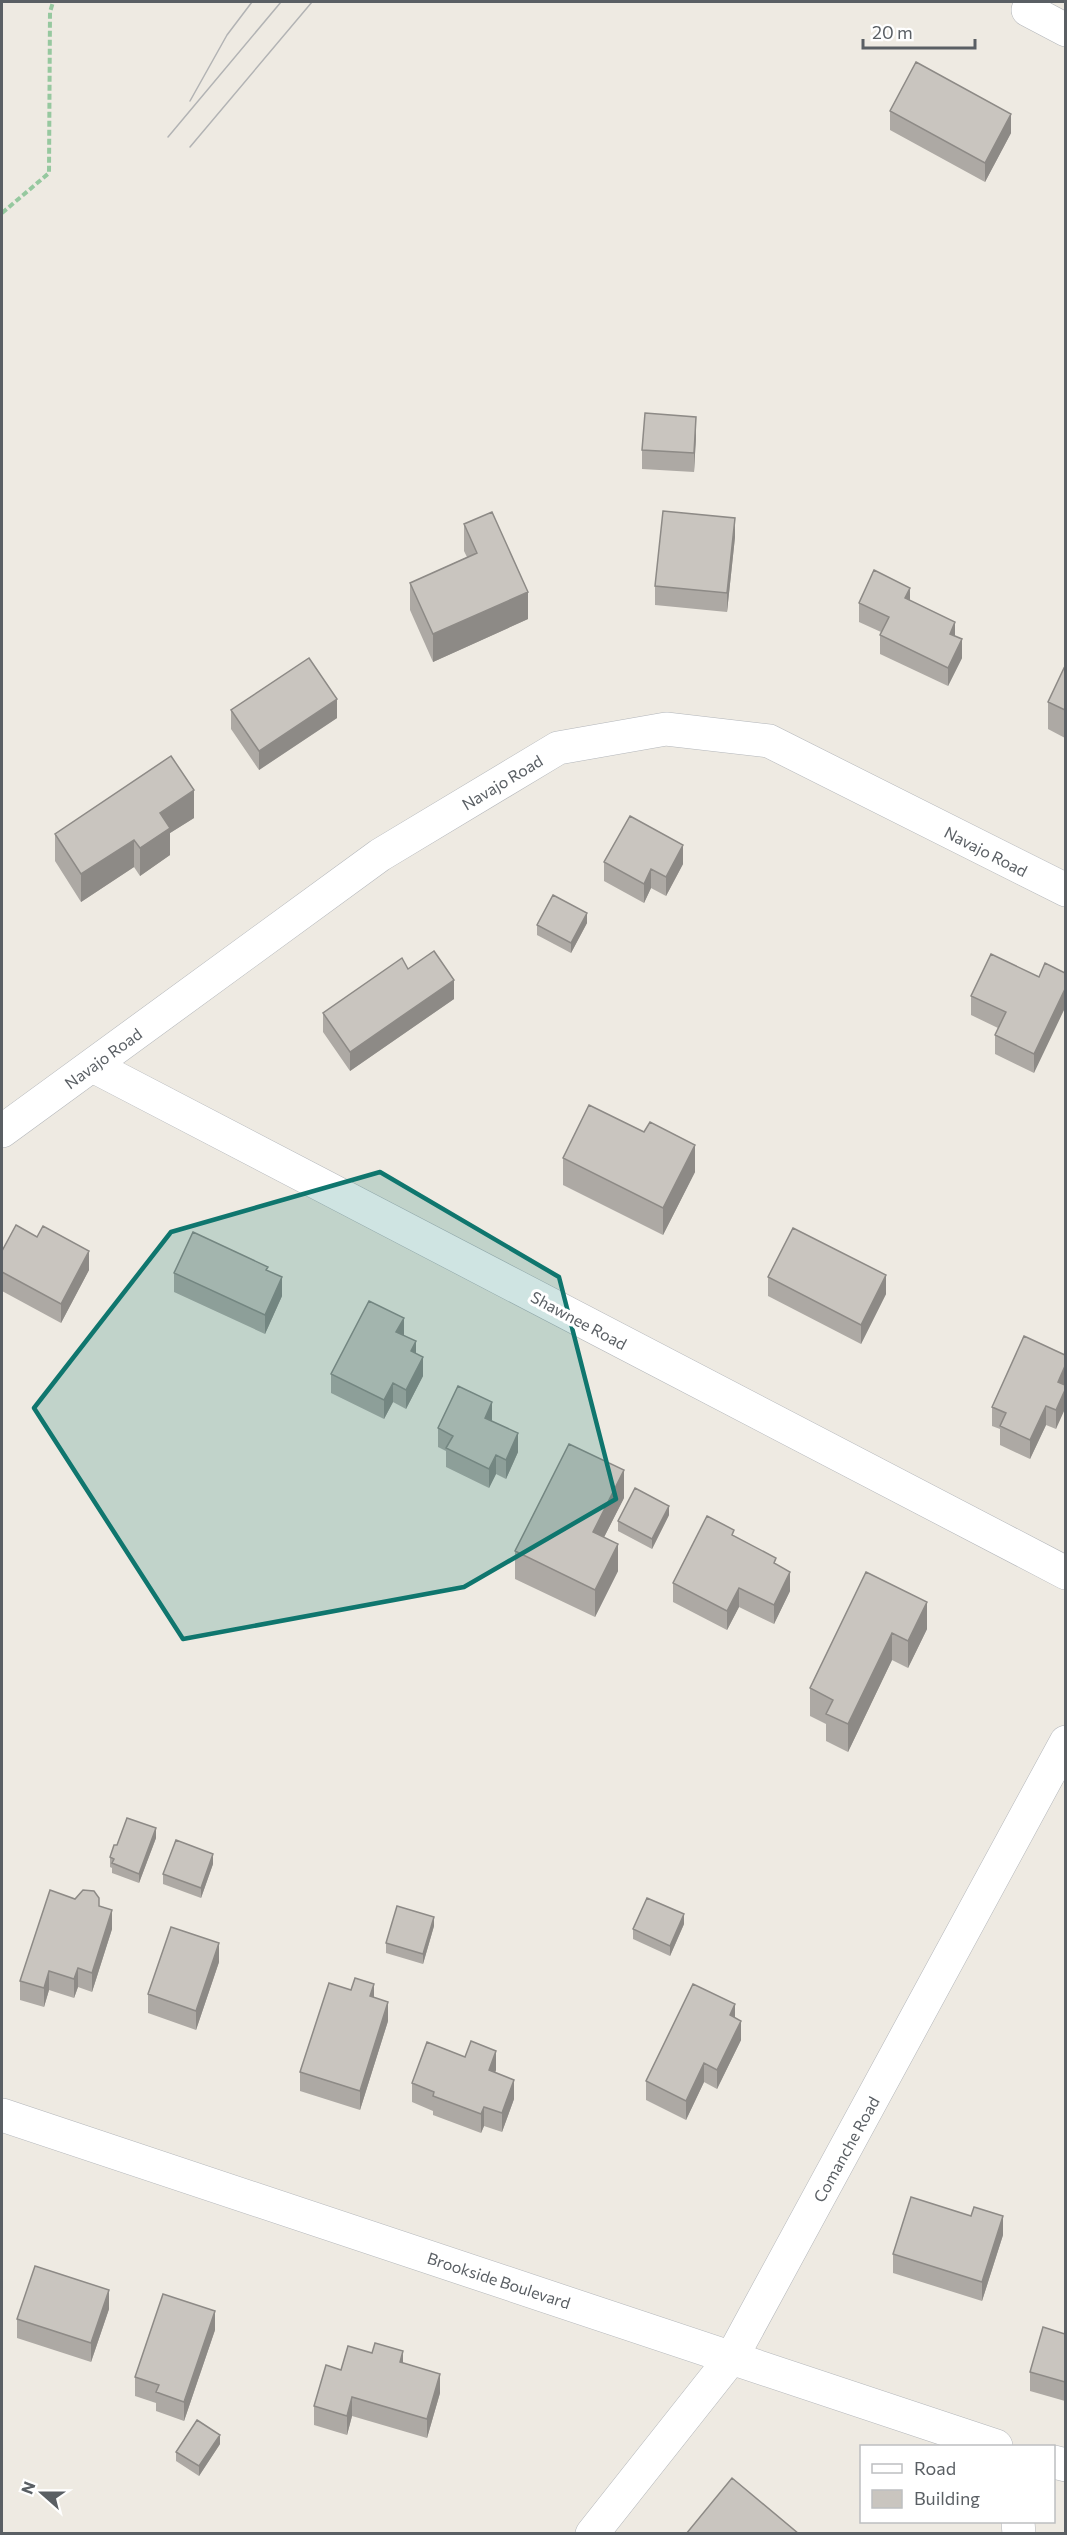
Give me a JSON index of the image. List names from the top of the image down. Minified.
{"streets":{"street":["Navajo Road","Shawnee Road","Comanche Road","Brookside Boulevard"]},"crossings":[["Navajo Road","Shawnee Road"],["Comanche Road","Brookside Boulevard"]],"legend":["Road","Building"],"scale_bar":"20 m","north":"left"}
